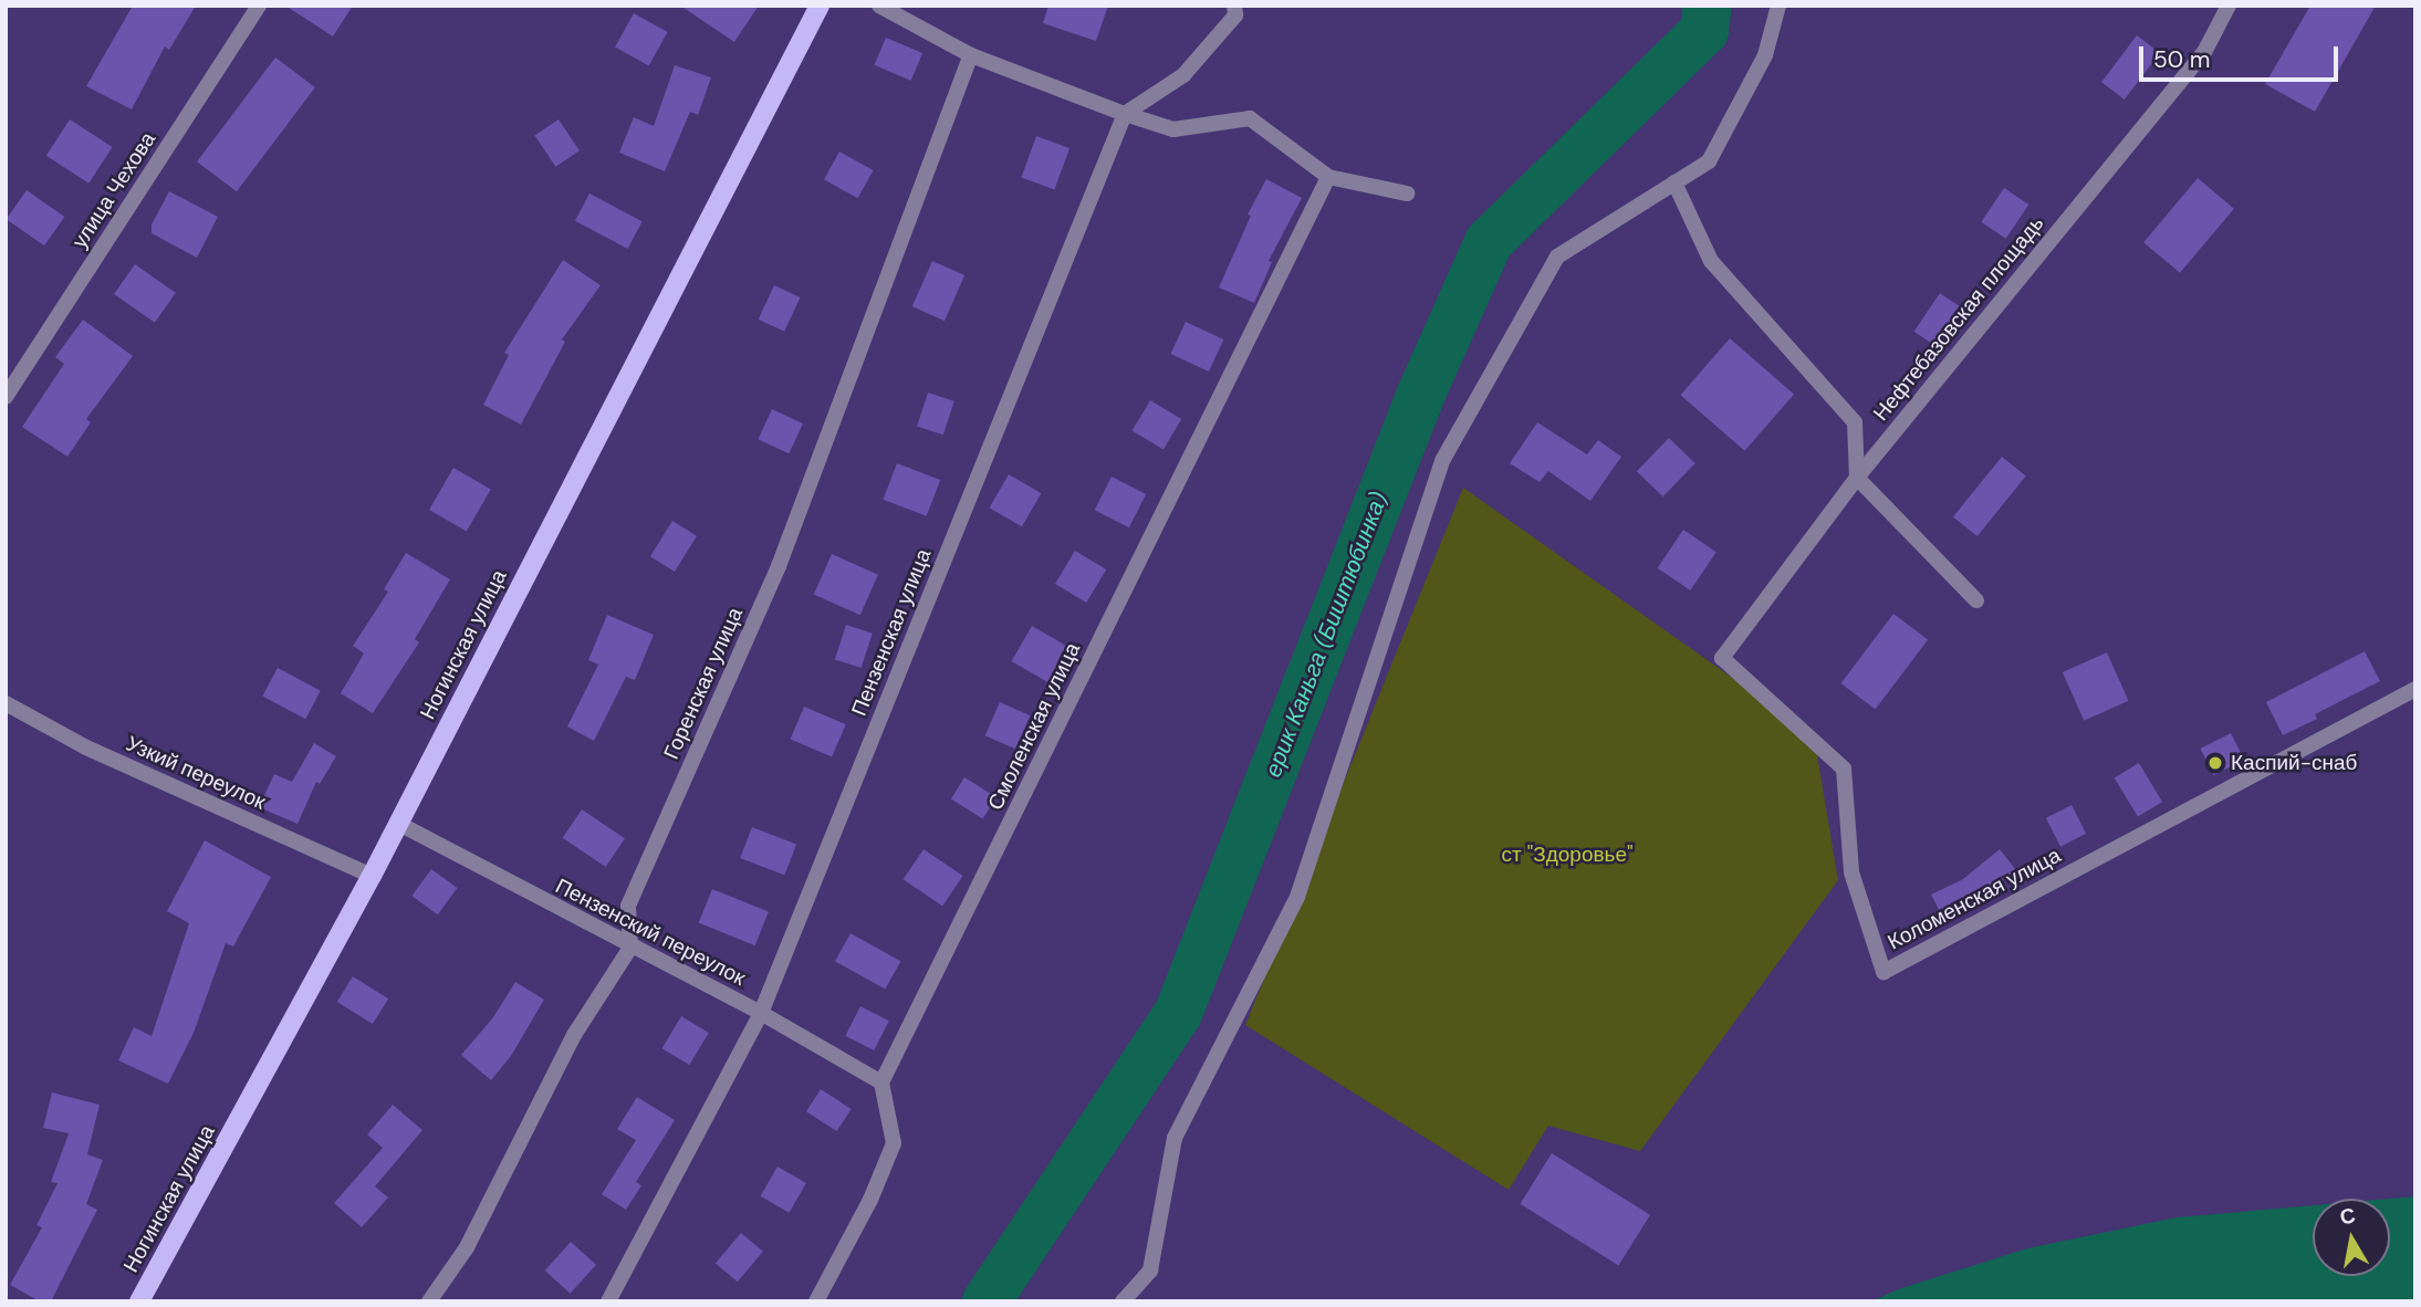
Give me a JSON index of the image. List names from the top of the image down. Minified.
{"streets":{"main road":["Ногинская улица"],"street":["улица Чехова","Нефтебазовская площадь","Пензенская улица","Горенская улица","Смоленская улица","Узкий переулок","Коломенская улица","Пензенский переулок"]},"crossings":[["Нефтебазовская площадь","Коломенская улица"],["Пензенская улица","Пензенский переулок"],["Ногинская улица","Узкий переулок"],["Ногинская улица","Пензенский переулок"],["Горенская улица","Пензенский переулок"],["Смоленская улица","Пензенский переулок"]],"water":["ерик Каньга (Биштюбинка)"],"parks":["ст \"Здоровье\""],"places":["Каспий-снаб"],"scale_bar":"50 m","north":"top"}
